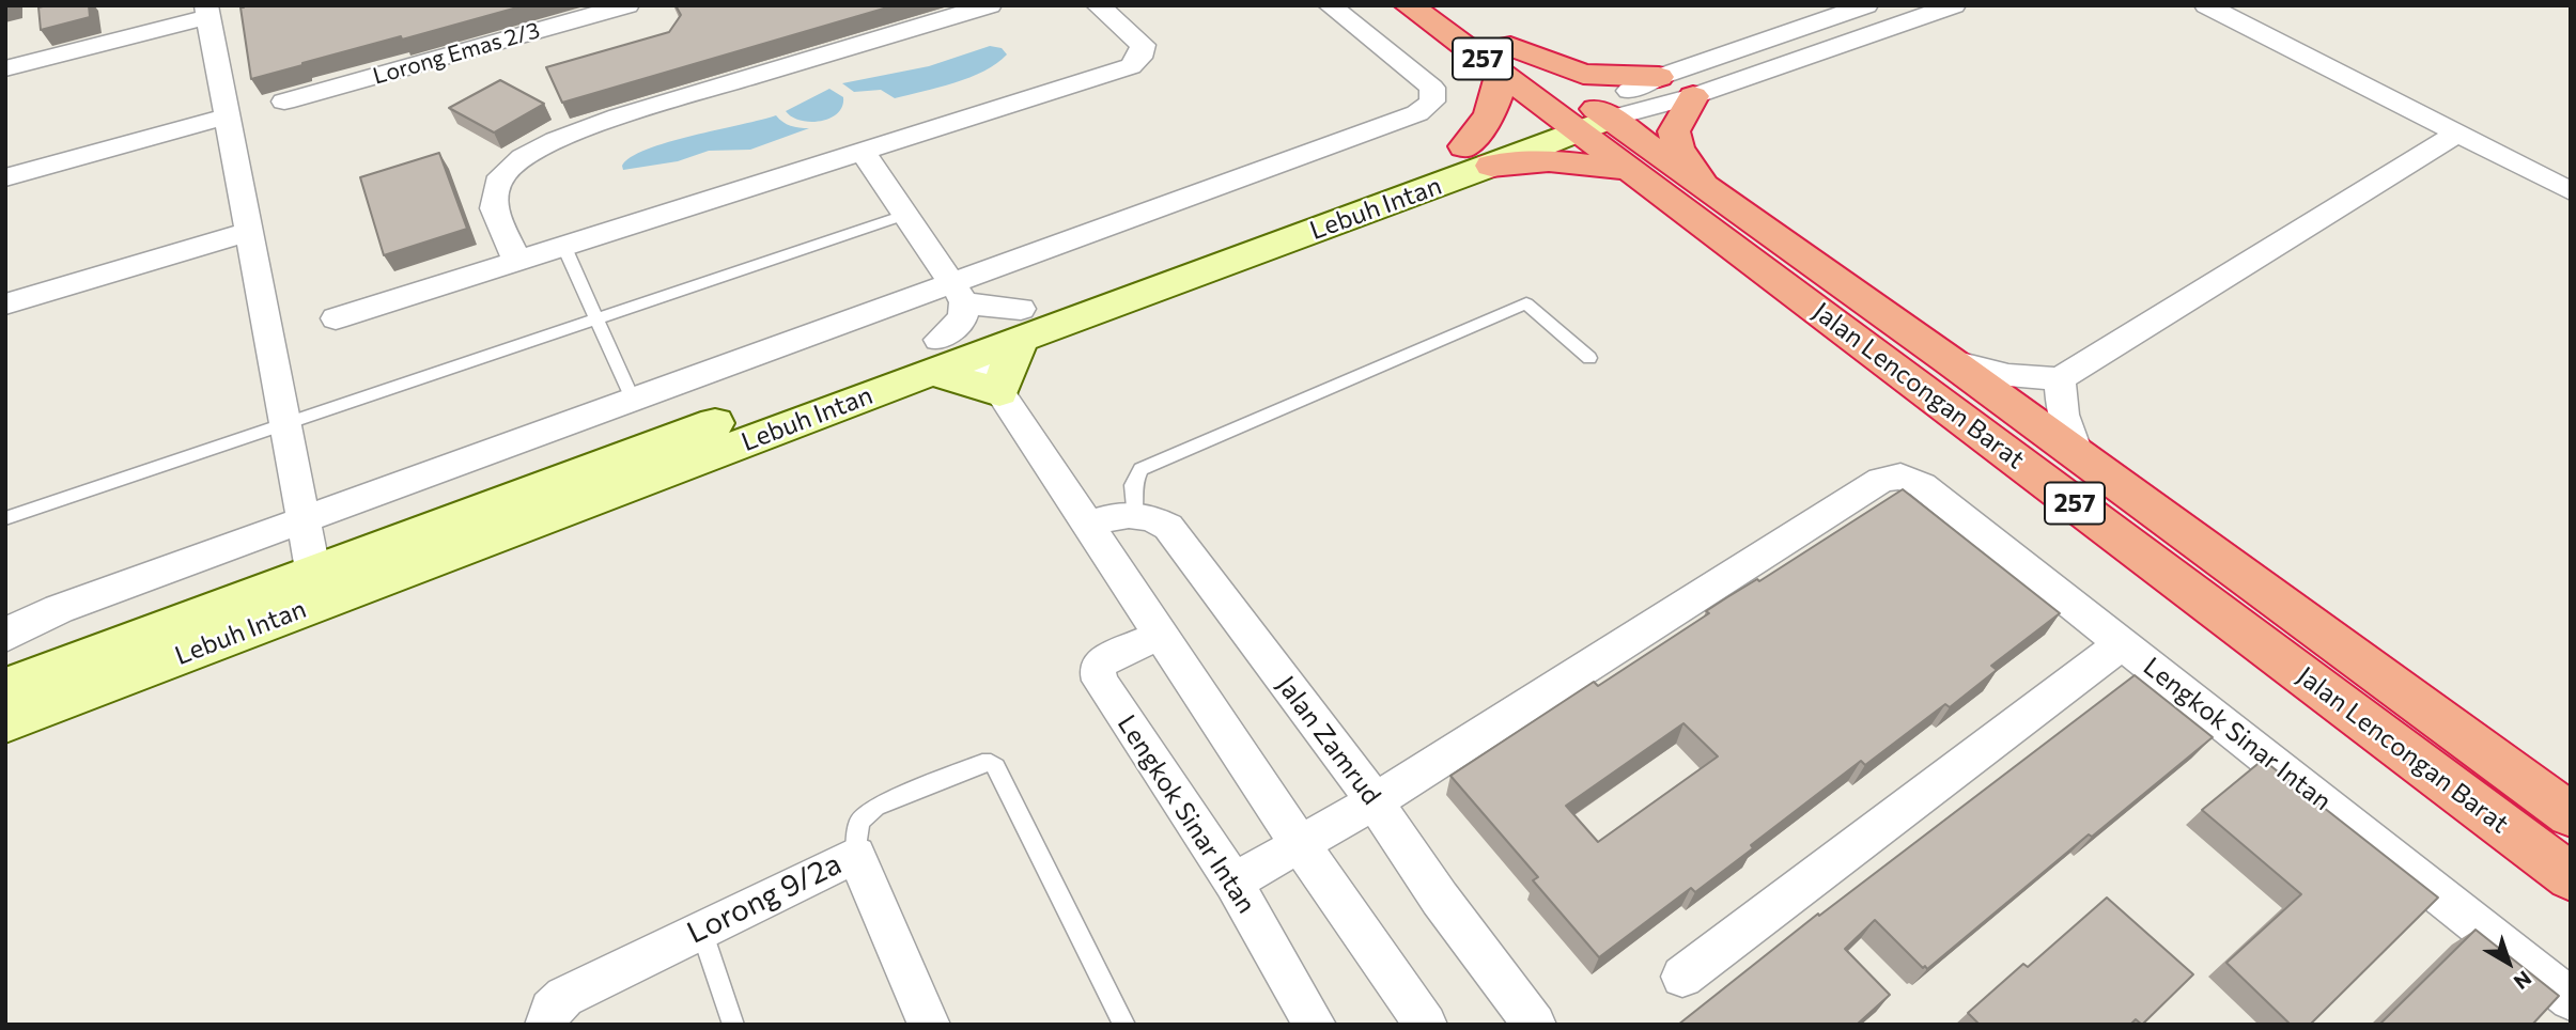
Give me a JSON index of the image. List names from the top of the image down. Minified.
{"streets":{"highway":["257","Jalan Lencongan Barat"],"main road":["Lebuh Intan"],"street":["Lorong Emas 2/3","Lengkok Sinar Intan","Jalan Zamrud","Lorong 9/2a"]},"crossings":[["Lebuh Intan","Jalan Lencongan Barat"],["Lengkok Sinar Intan","Jalan Zamrud"]],"north":"bottom right"}
